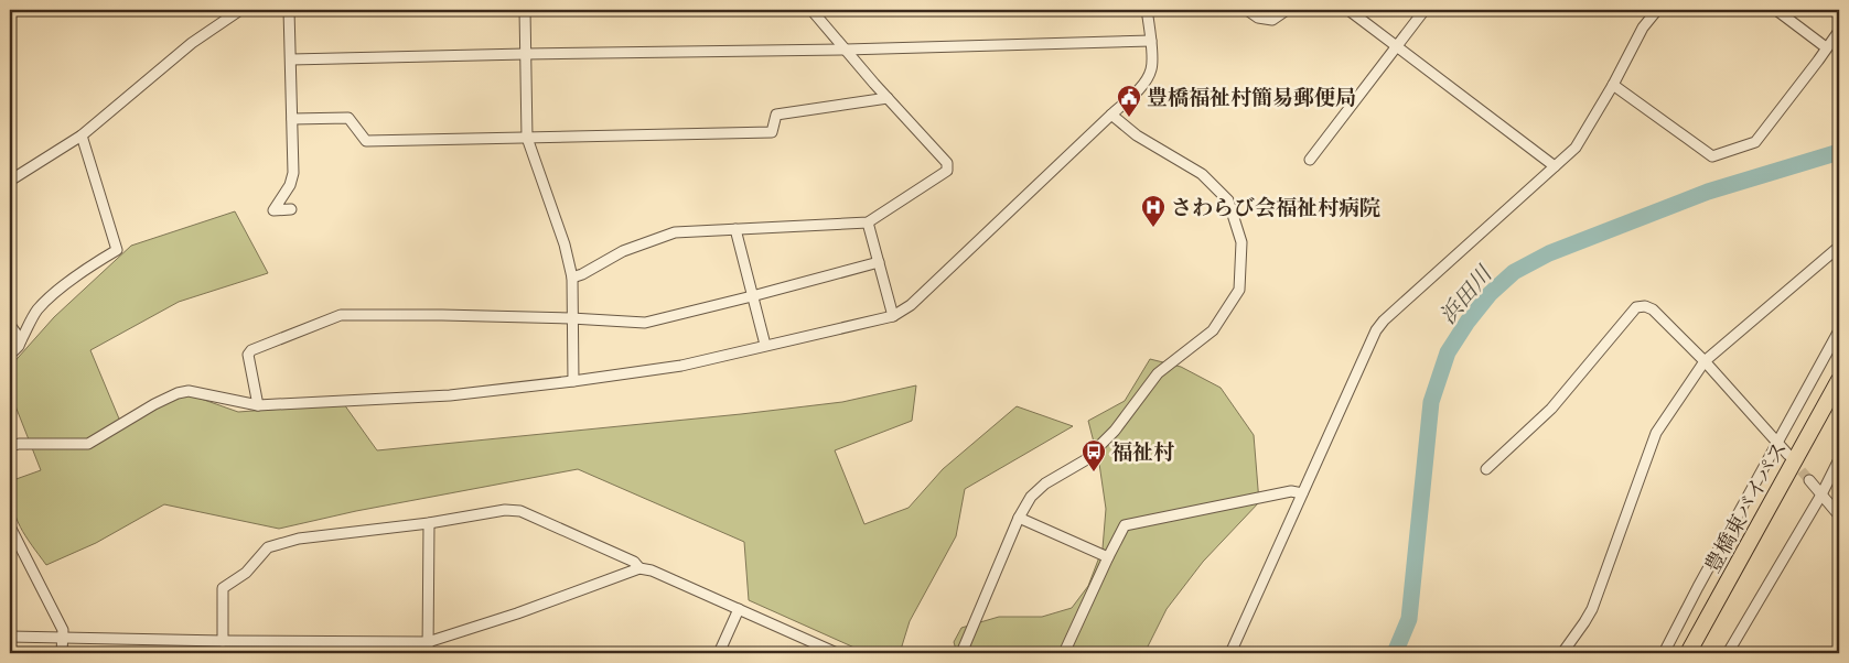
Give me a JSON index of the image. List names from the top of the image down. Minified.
{"streets":{"highway":["豊橋東バイパス"]},"water":["浜田川"],"places":{"public building":["豊橋福祉村簡易郵便局"],"hospital":["さわらび会福祉村病院"],"bus stop":["福祉村"]}}
